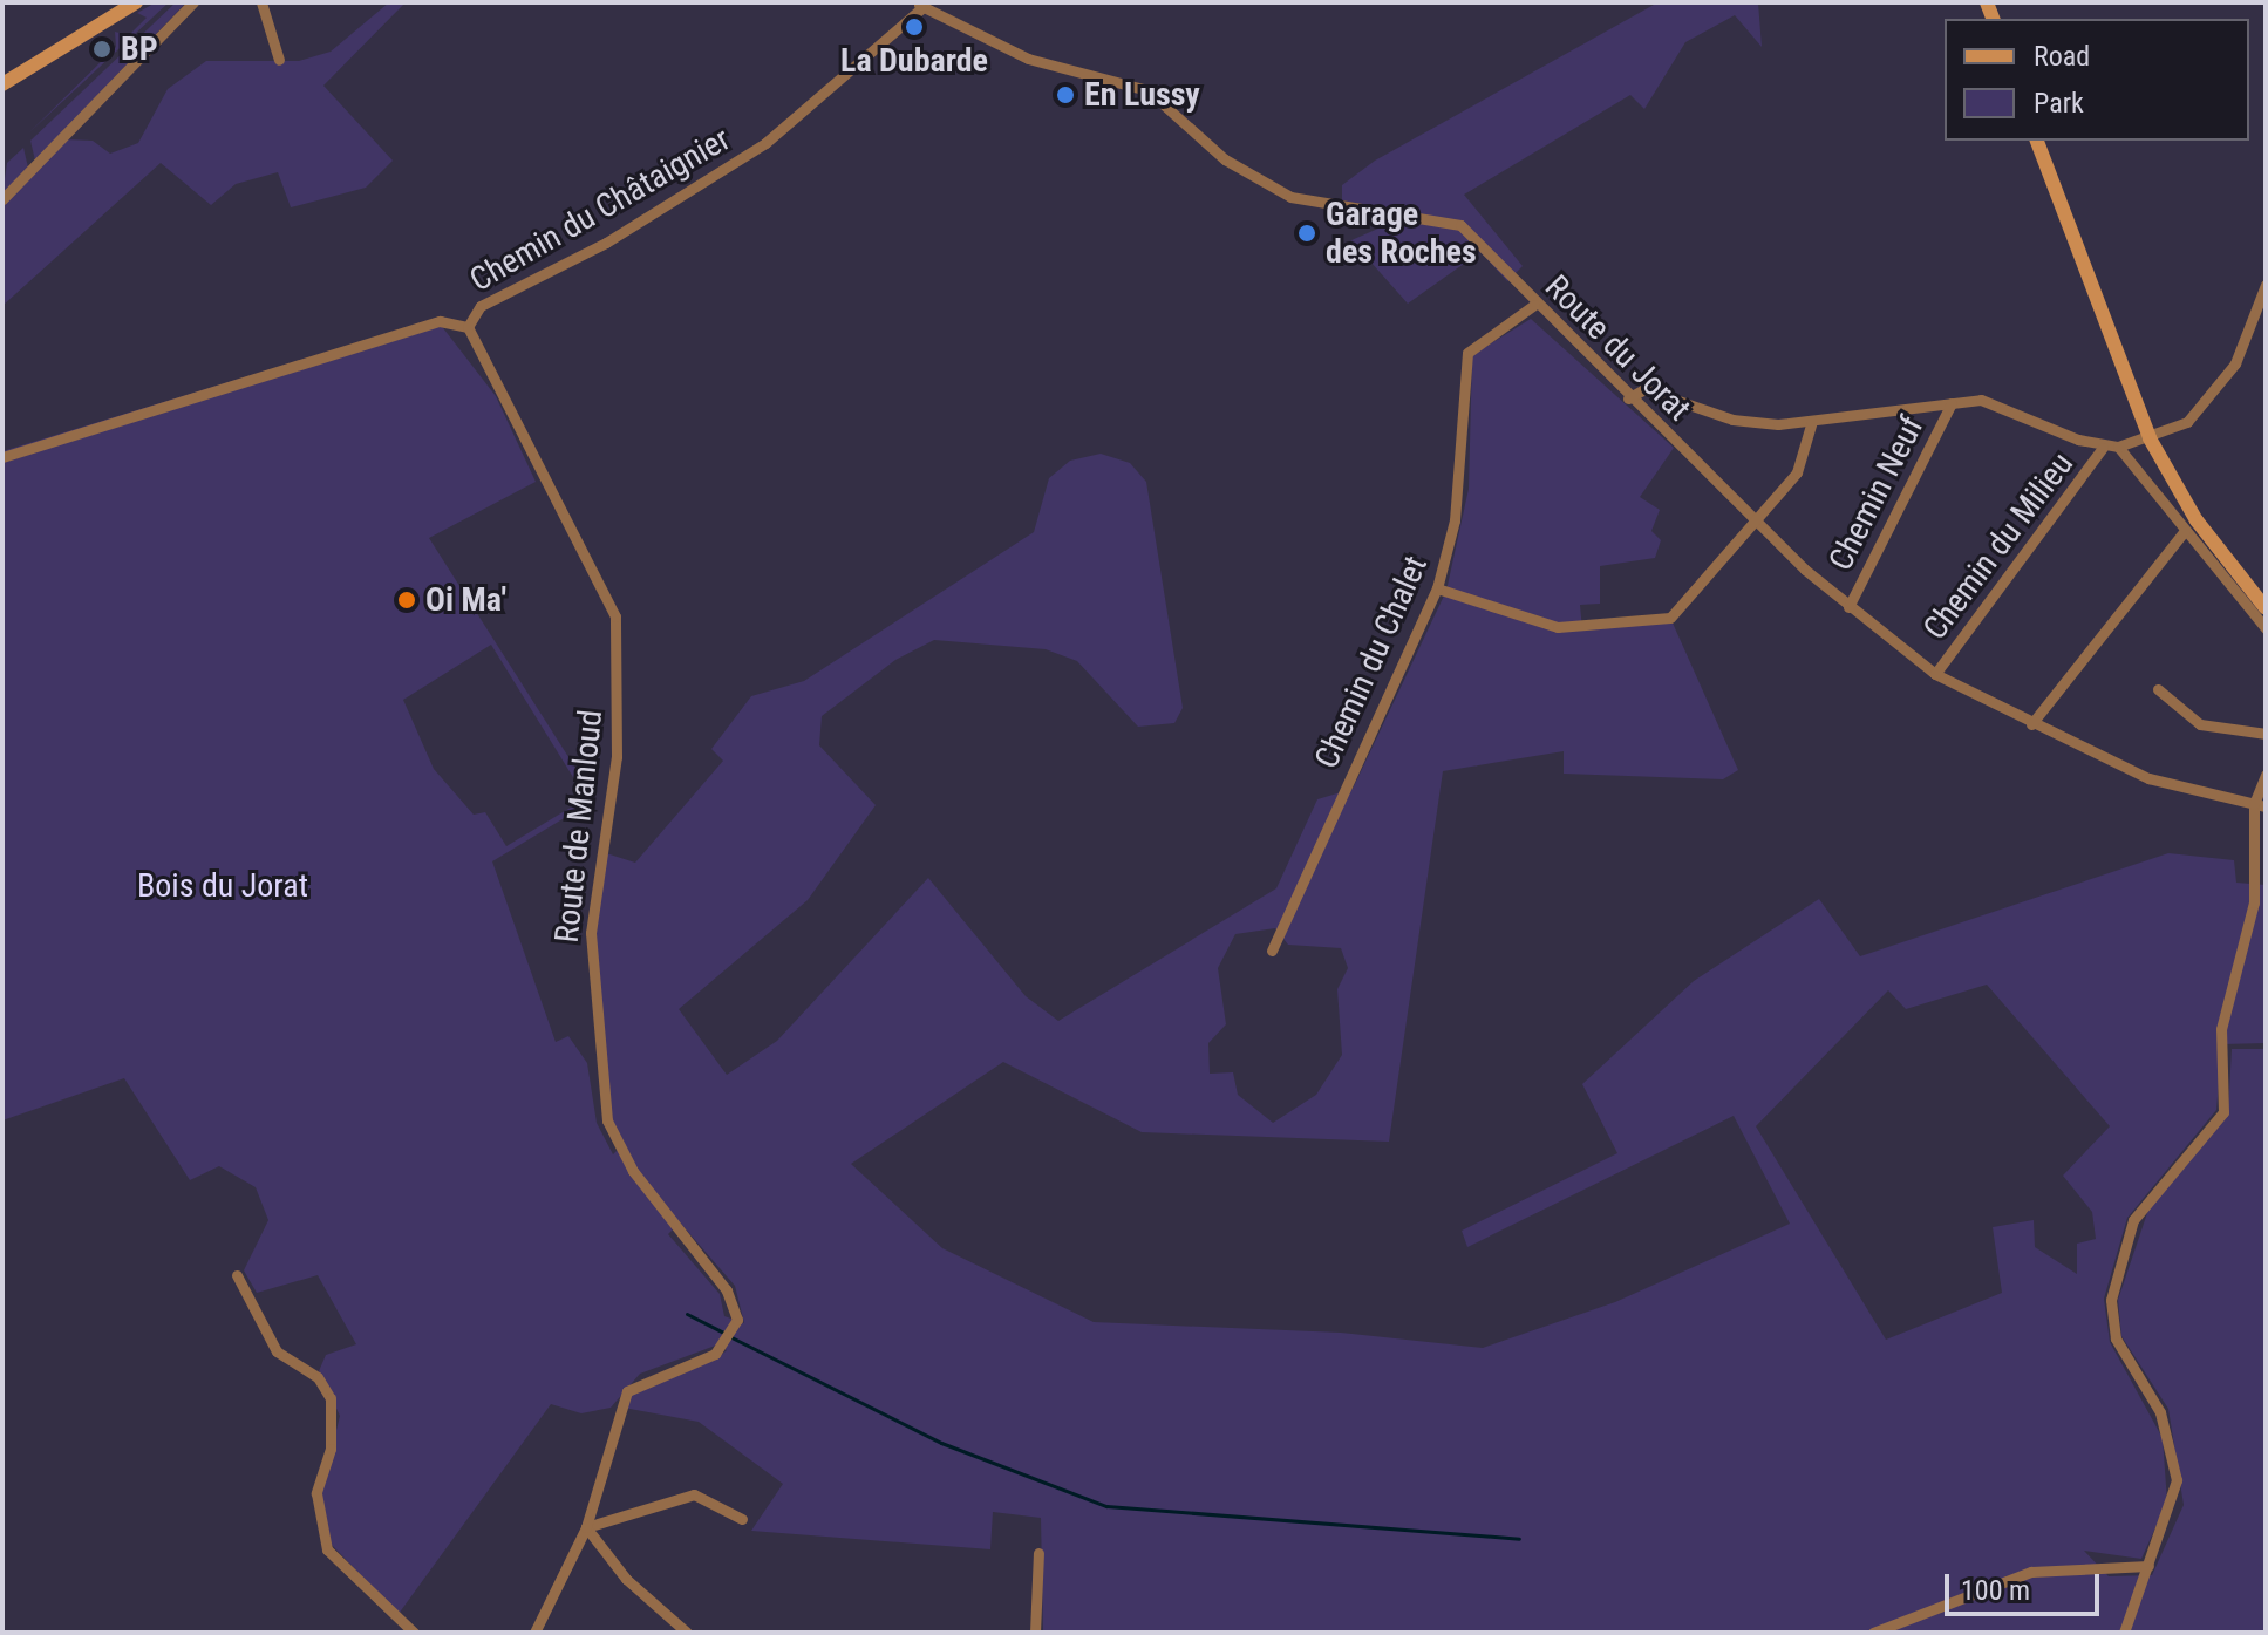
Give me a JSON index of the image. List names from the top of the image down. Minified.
{"streets":{"street":["Chemin du Châtaignier","Route du Jorat","Chemin Neuf","Chemin du Milieu","Chemin du Chalet","Route de Manloud"]},"crossings":[["Chemin du Châtaignier","Route du Jorat"],["Chemin du Châtaignier","Route de Manloud"],["Route du Jorat","Chemin Neuf"],["Route du Jorat","Chemin du Milieu"],["Route du Jorat","Chemin du Chalet"]],"parks":["Bois du Jorat"],"places":["La Dubarde","BP","En Lussy","Garage des Roches","Oi Ma'"],"legend":["Road","Park"],"scale_bar":"100 m"}
